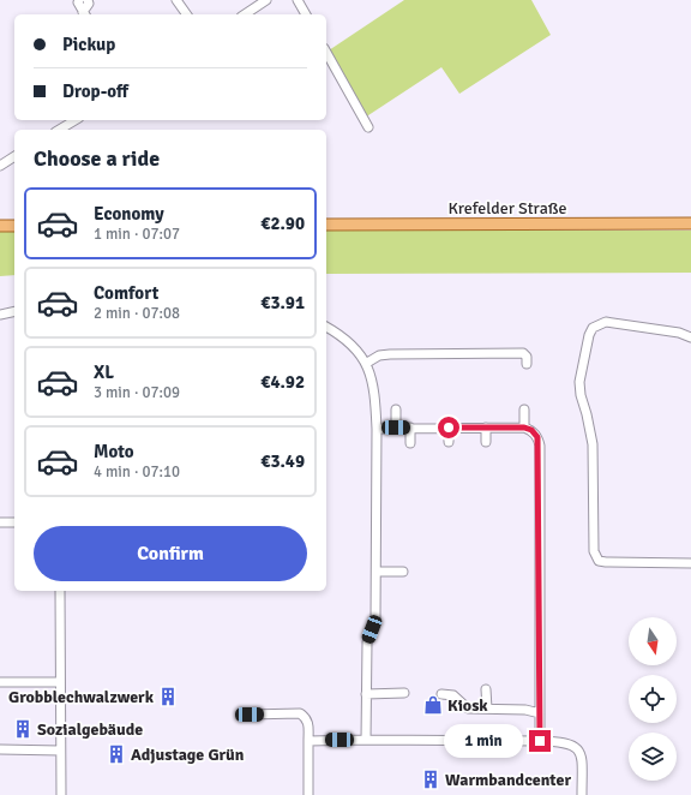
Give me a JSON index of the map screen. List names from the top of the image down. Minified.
{"streets":{"main road":["Krefelder Straße"]},"places":{"building":["Grobblechwalzwerk","Sozialgebäude","Adjustage Grün","Warmbandcenter"],"shop":["Kiosk"]},"north":"bottom","page":{"banner":["Pickup","Drop-off"],"heading":"Choose a ride","list":[{"name":"Economy","note":"1 min · 07:07","value":"€2.90"},{"name":"Comfort","note":"2 min · 07:08","value":"€3.91"},{"name":"XL","note":"3 min · 07:09","value":"€4.92"},{"name":"Moto","note":"4 min · 07:10","value":"€3.49"}],"buttons":"Confirm","bubble":"1 min"}}
